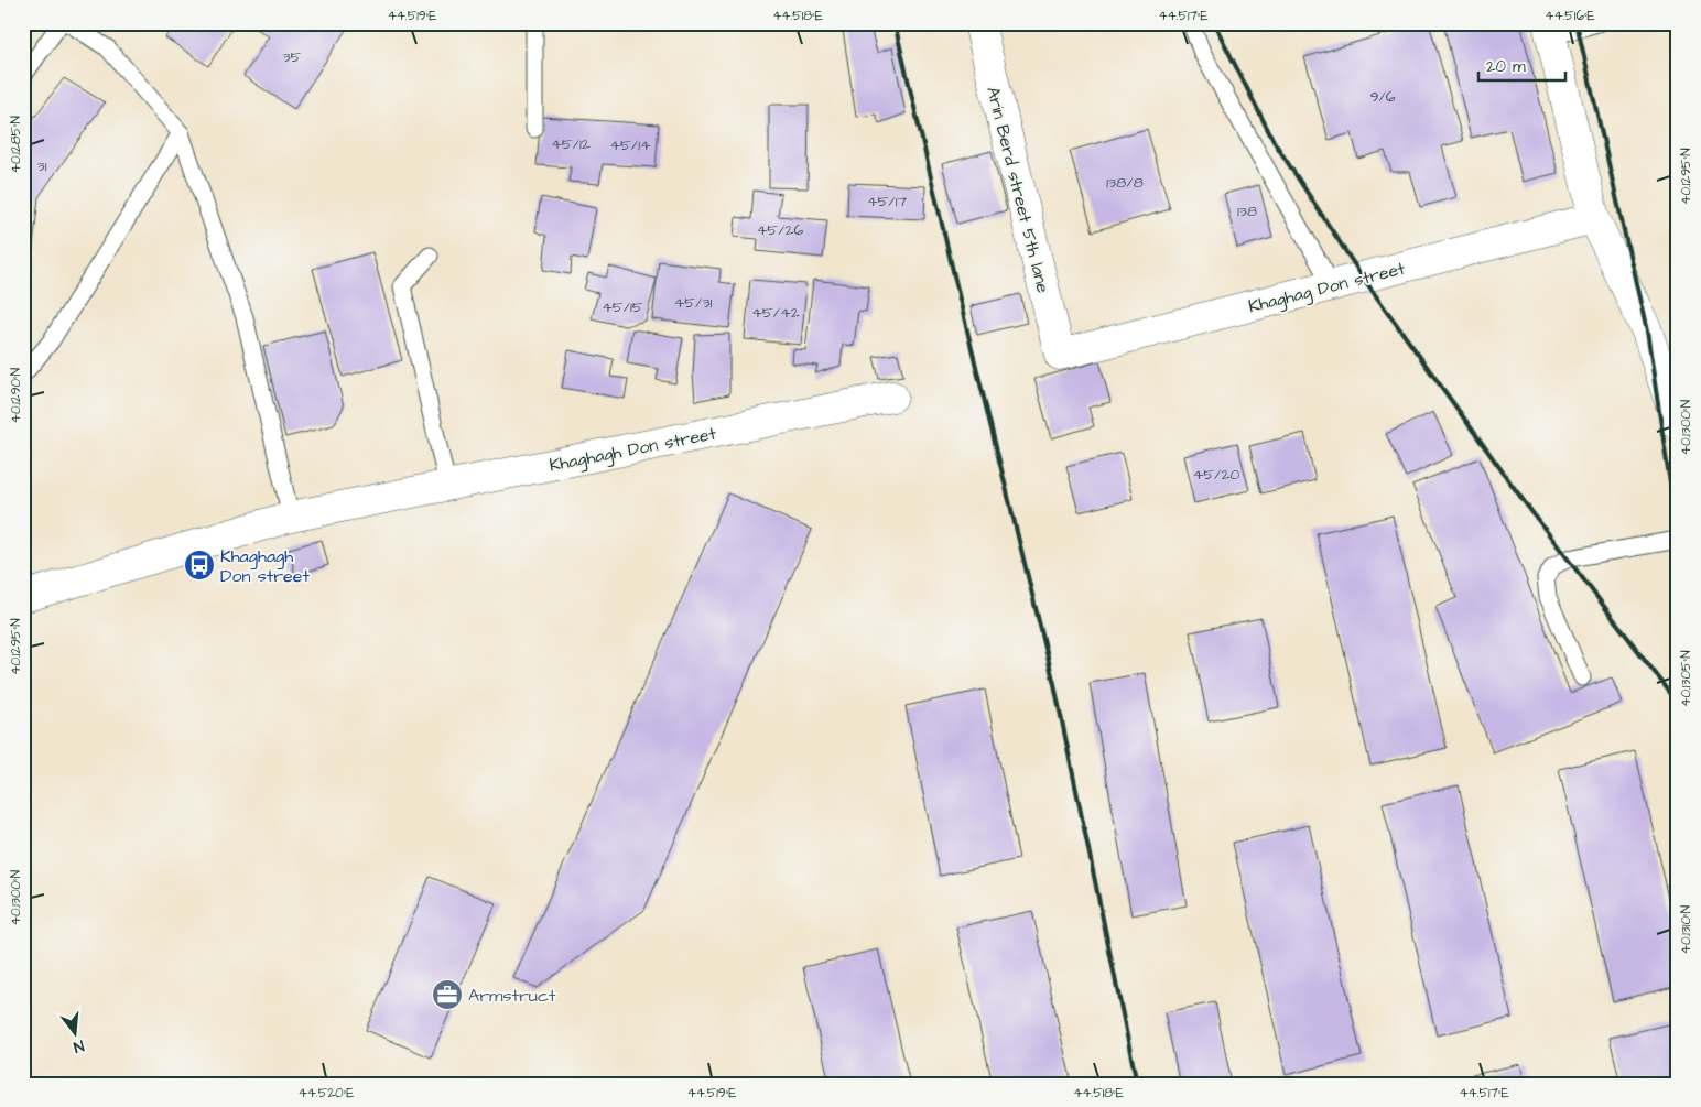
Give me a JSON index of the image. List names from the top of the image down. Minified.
{"streets":{"street":["Arin Berd street 5th lane","Khaghag Don street","Khaghagh Don street"]},"crossings":[["Arin Berd street 5th lane","Khaghag Don street"]],"places":{"bus stop":["Khaghagh Don street"],"office":["Armstruct"]},"house_numbers":["35","9/6","45/12","45/14","31","138/8","45/17","138","45/26","45/31","45/15","45/42","45/20"],"scale_bar":"20 m","north":"bottom","coordinates":["44.519°E","44.518°E","44.517°E","44.516°E","40.1285°N","40.1295°N","40.1290°N","40.1300°N","40.1305°N","40.1310°N","44.520°E"]}
